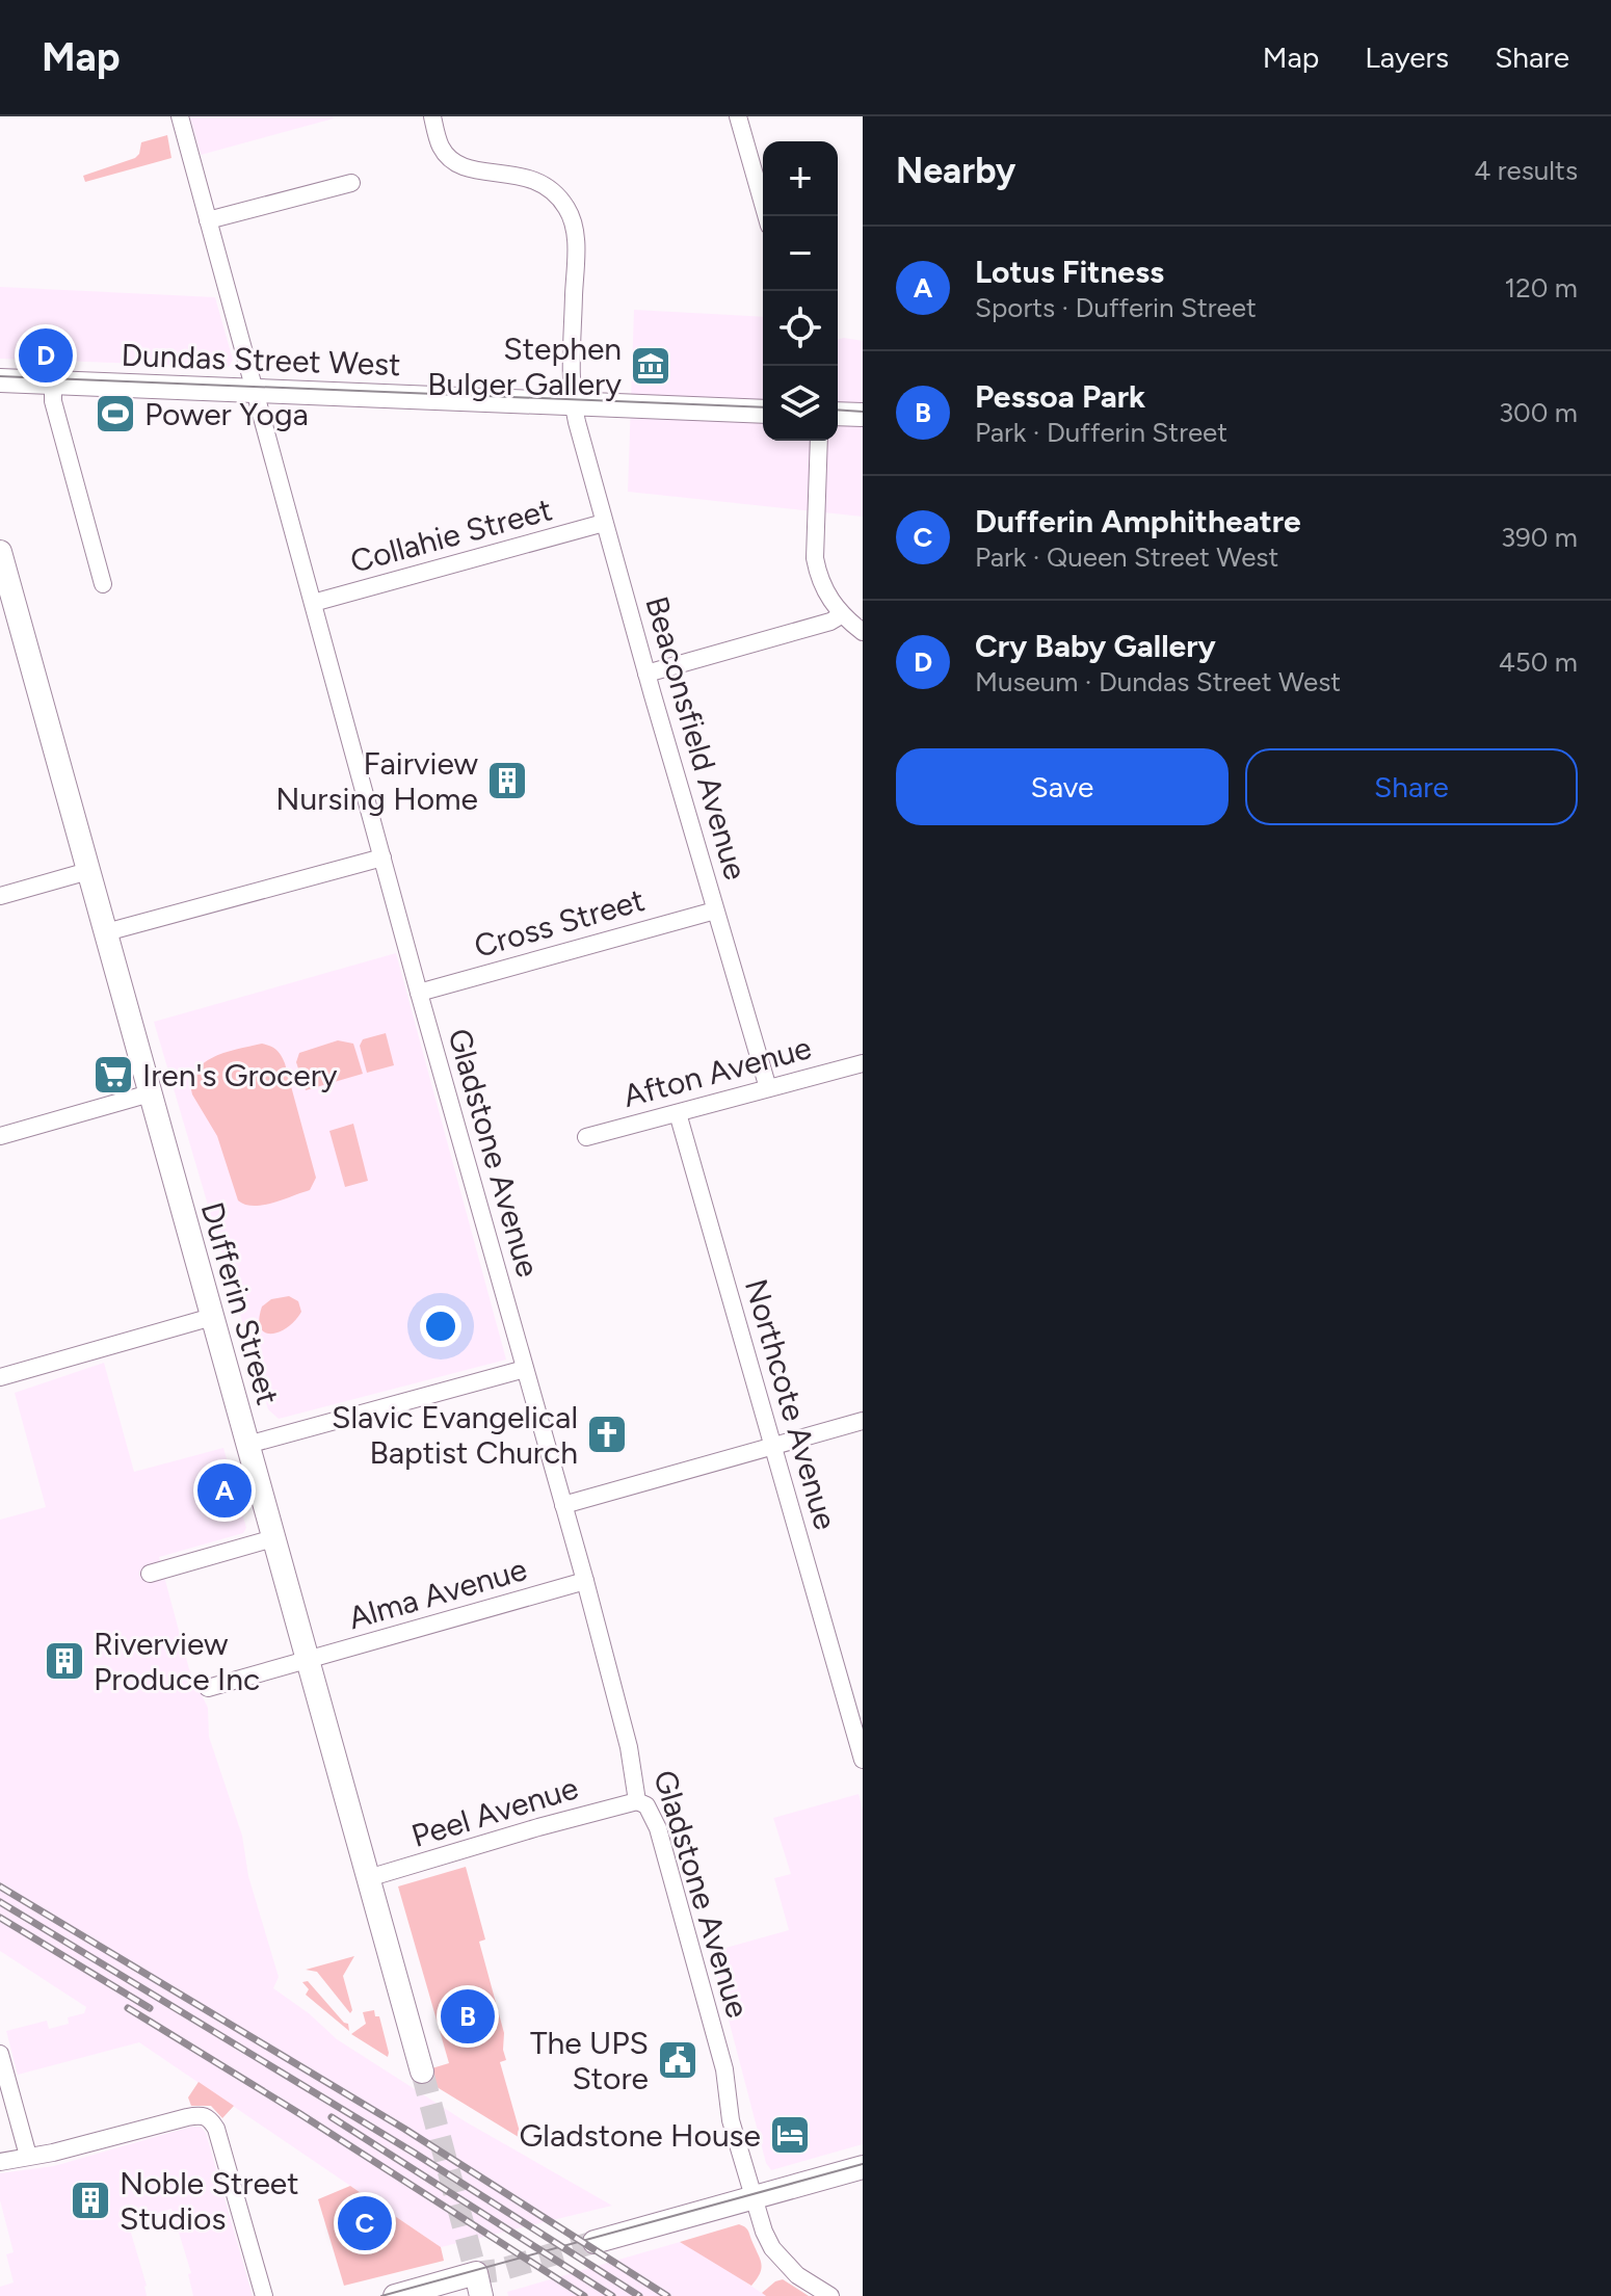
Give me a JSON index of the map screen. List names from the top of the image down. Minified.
{"streets":{"main road":["Dundas Street West","Dufferin Street"],"street":["Collahie Street","Beaconsfield Avenue","Cross Street","Afton Avenue","Gladstone Avenue","Northcote Avenue","Alma Avenue","Peel Avenue"]},"crossings":[["Dundas Street West","Beaconsfield Avenue"],["Dundas Street West","Gladstone Avenue"],["Collahie Street","Beaconsfield Avenue"],["Collahie Street","Gladstone Avenue"],["Beaconsfield Avenue","Cross Street"],["Beaconsfield Avenue","Afton Avenue"],["Cross Street","Gladstone Avenue"],["Afton Avenue","Northcote Avenue"],["Gladstone Avenue","Alma Avenue"],["Gladstone Avenue","Peel Avenue"],["Dufferin Street","Alma Avenue"],["Dufferin Street","Peel Avenue"]],"places":{"museum":["Stephen Bulger Gallery"],"sports":["Power Yoga"],"building":["Fairview Nursing Home","Riverview Produce Inc","Noble Street Studios"],"supermarket":["Iren's Grocery"],"church":["Slavic Evangelical Baptist Church"],"public building":["The UPS Store"],"hotel":["Gladstone House"]},"page":{"header":"Map","nav":["Map","Layers","Share"],"heading":["Nearby","4 results"],"map_buttons":["+","−"],"list":[{"mark":"A","name":"Lotus Fitness","note":"Sports · Dufferin Street","value":"120 m"},{"mark":"B","name":"Pessoa Park","note":"Park · Dufferin Street","value":"300 m"},{"mark":"C","name":"Dufferin Amphitheatre","note":"Park · Queen Street West","value":"390 m"},{"mark":"D","name":"Cry Baby Gallery","note":"Museum · Dundas Street West","value":"450 m"}],"pins":["D","A","B","C"],"buttons":["Save","Share"]}}
